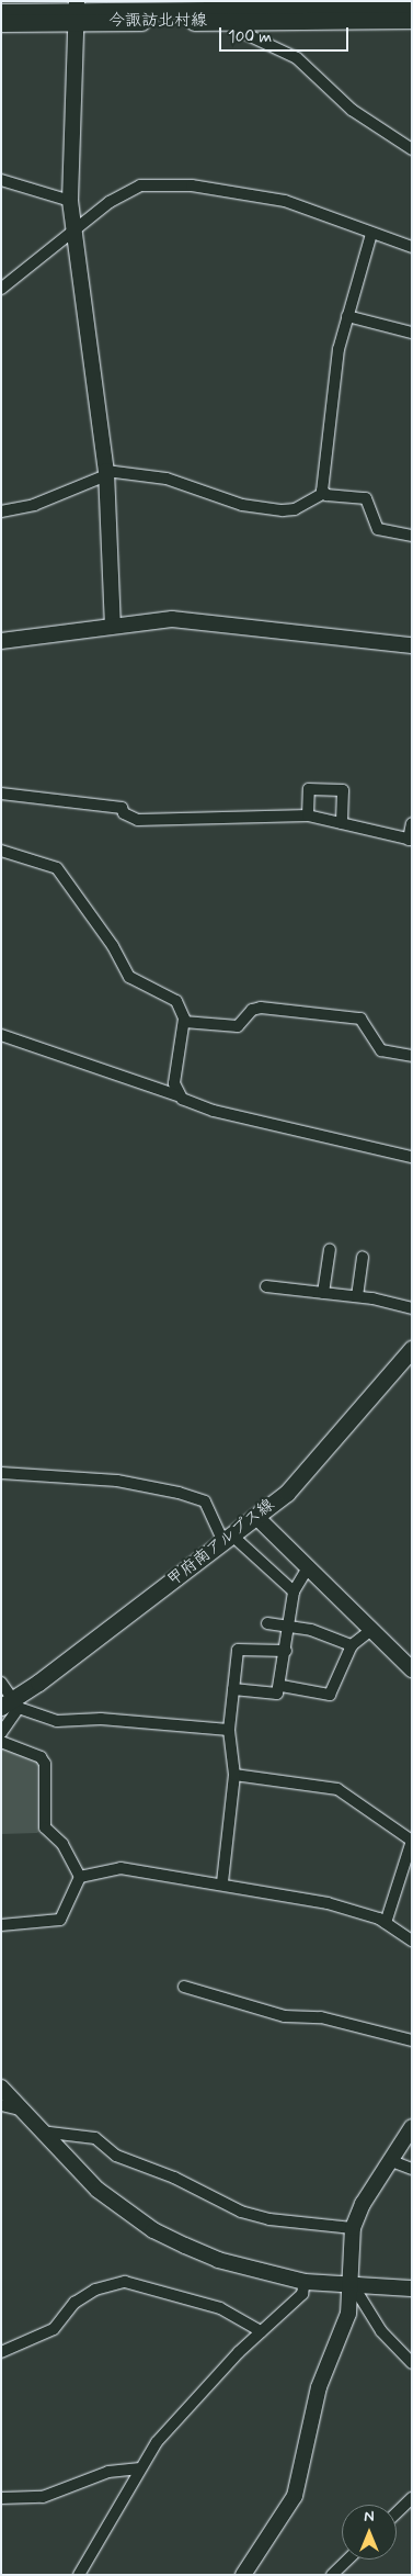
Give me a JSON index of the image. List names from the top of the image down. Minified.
{"streets":{"main road":["今諏訪北村線","甲府南アルプス線"]},"scale_bar":"100 m","north":"top"}
